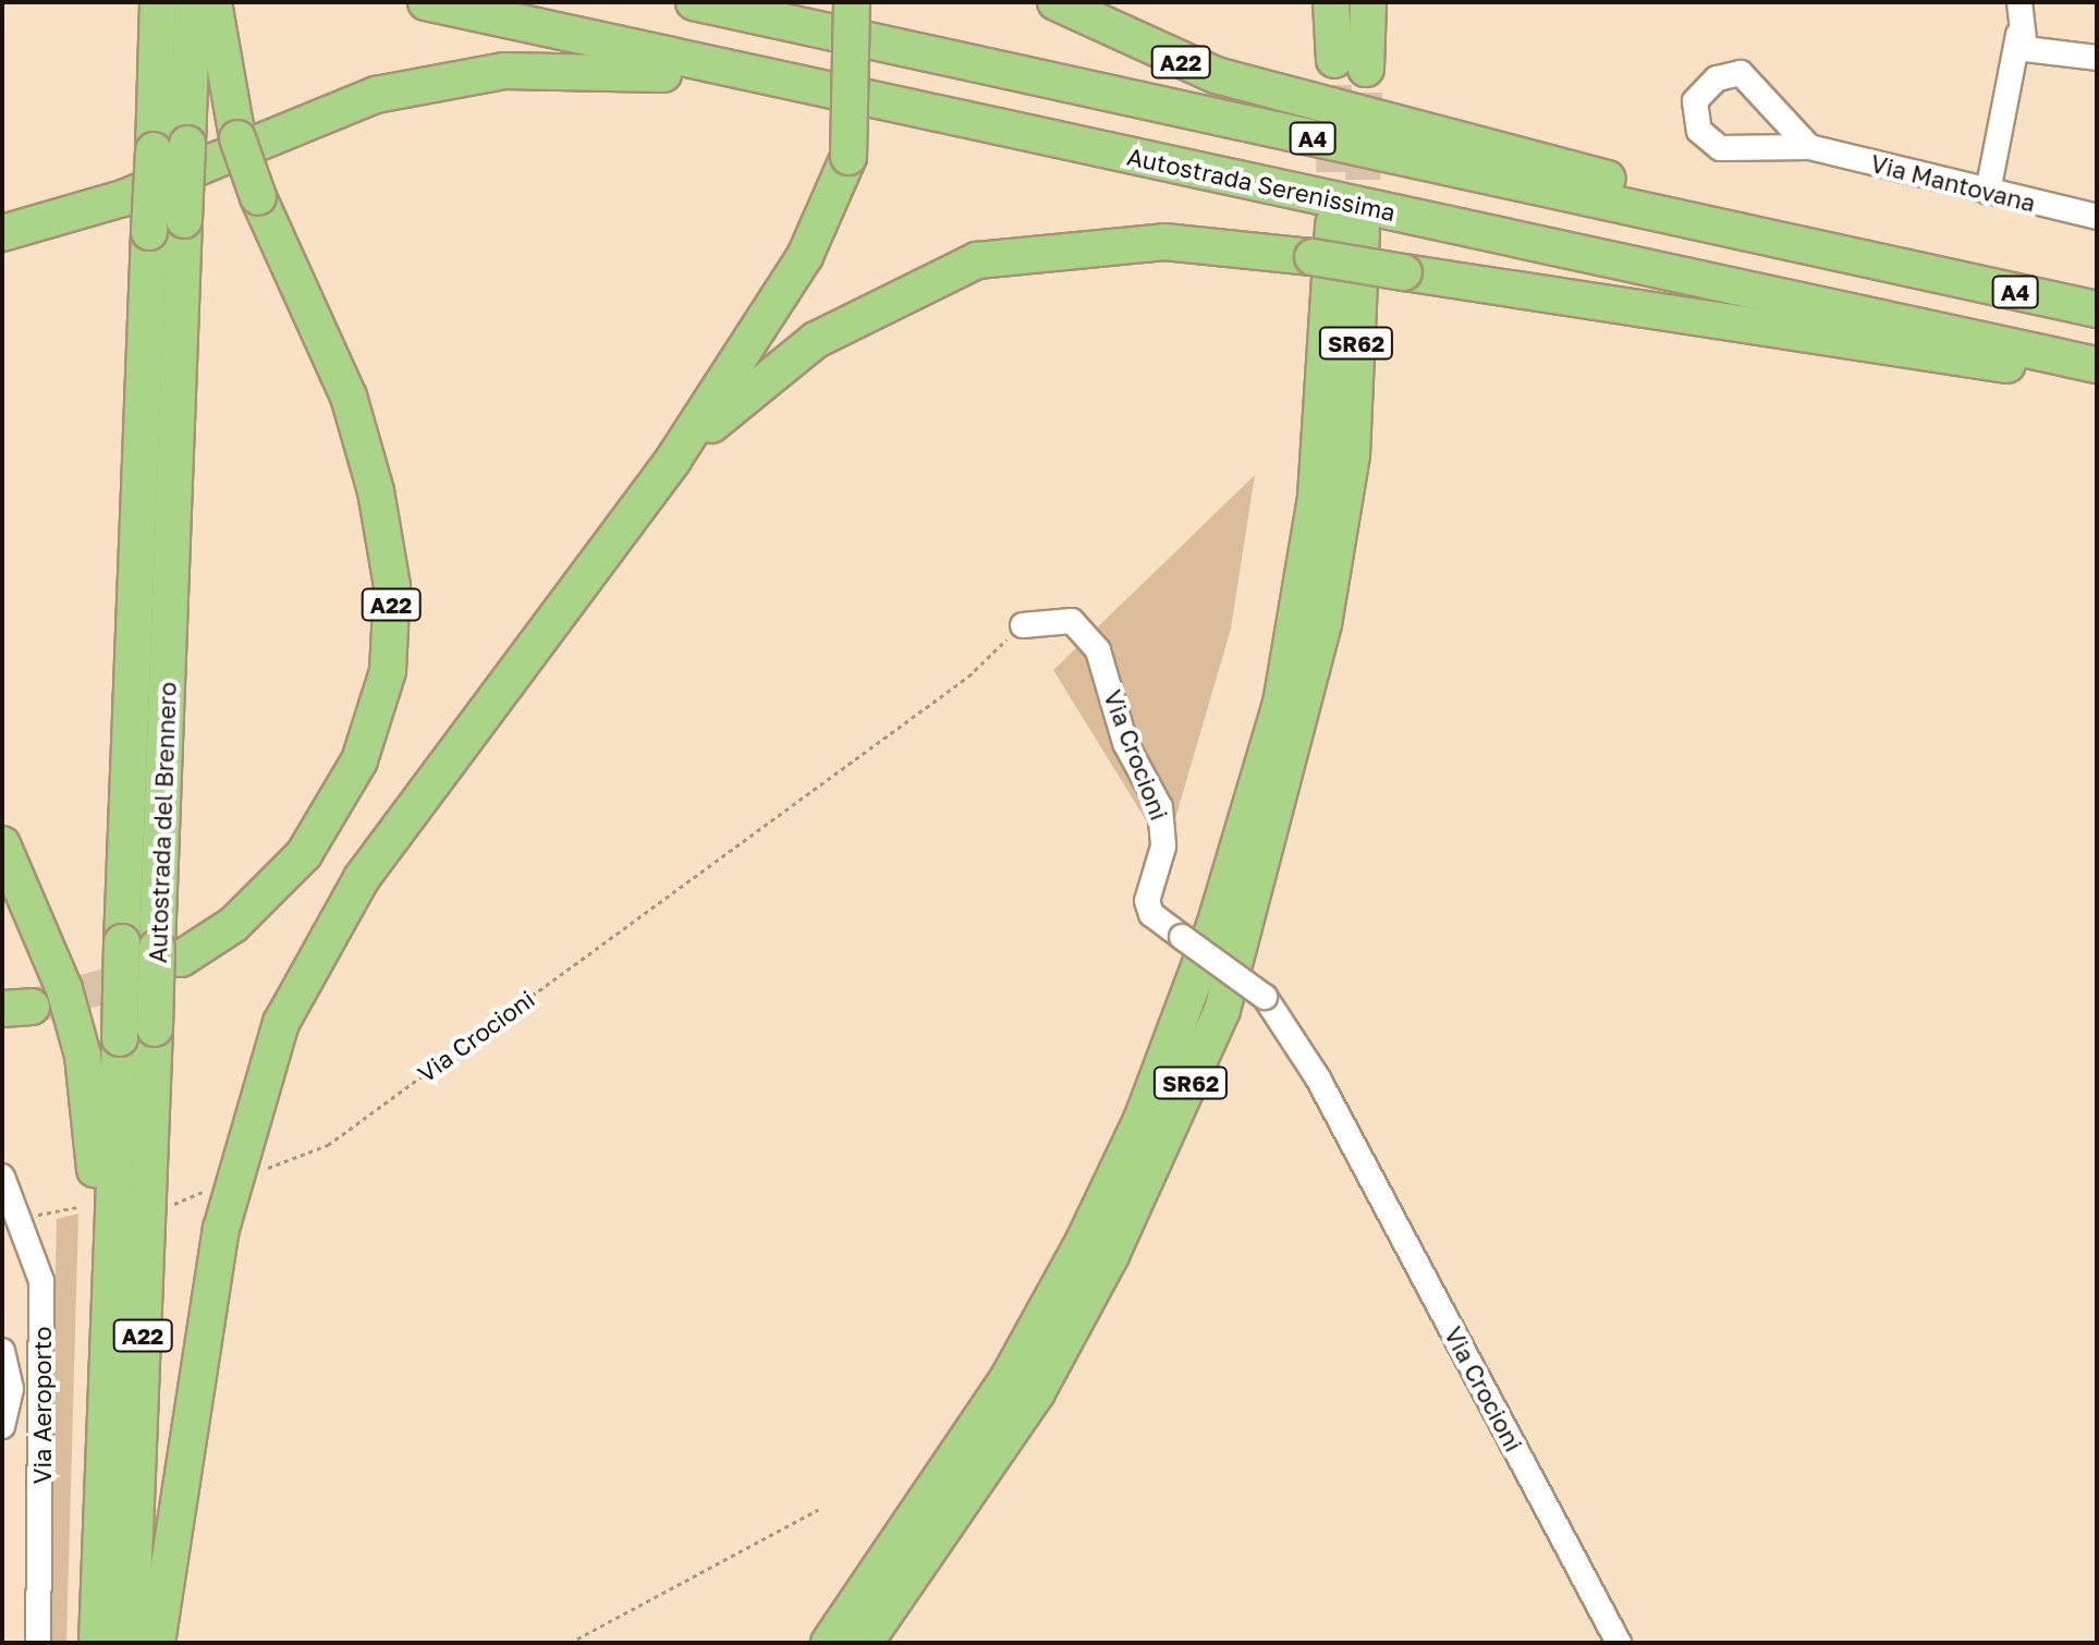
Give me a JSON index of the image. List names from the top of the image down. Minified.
{"streets":{"highway":["A22","A4","Autostrada Serenissima","SR62","Autostrada del Brennero"],"street":["Via Mantovana","Via Crocioni","Via Aeroporto"]},"crossings":[["A22","A4"],["A22","Autostrada del Brennero"]]}
